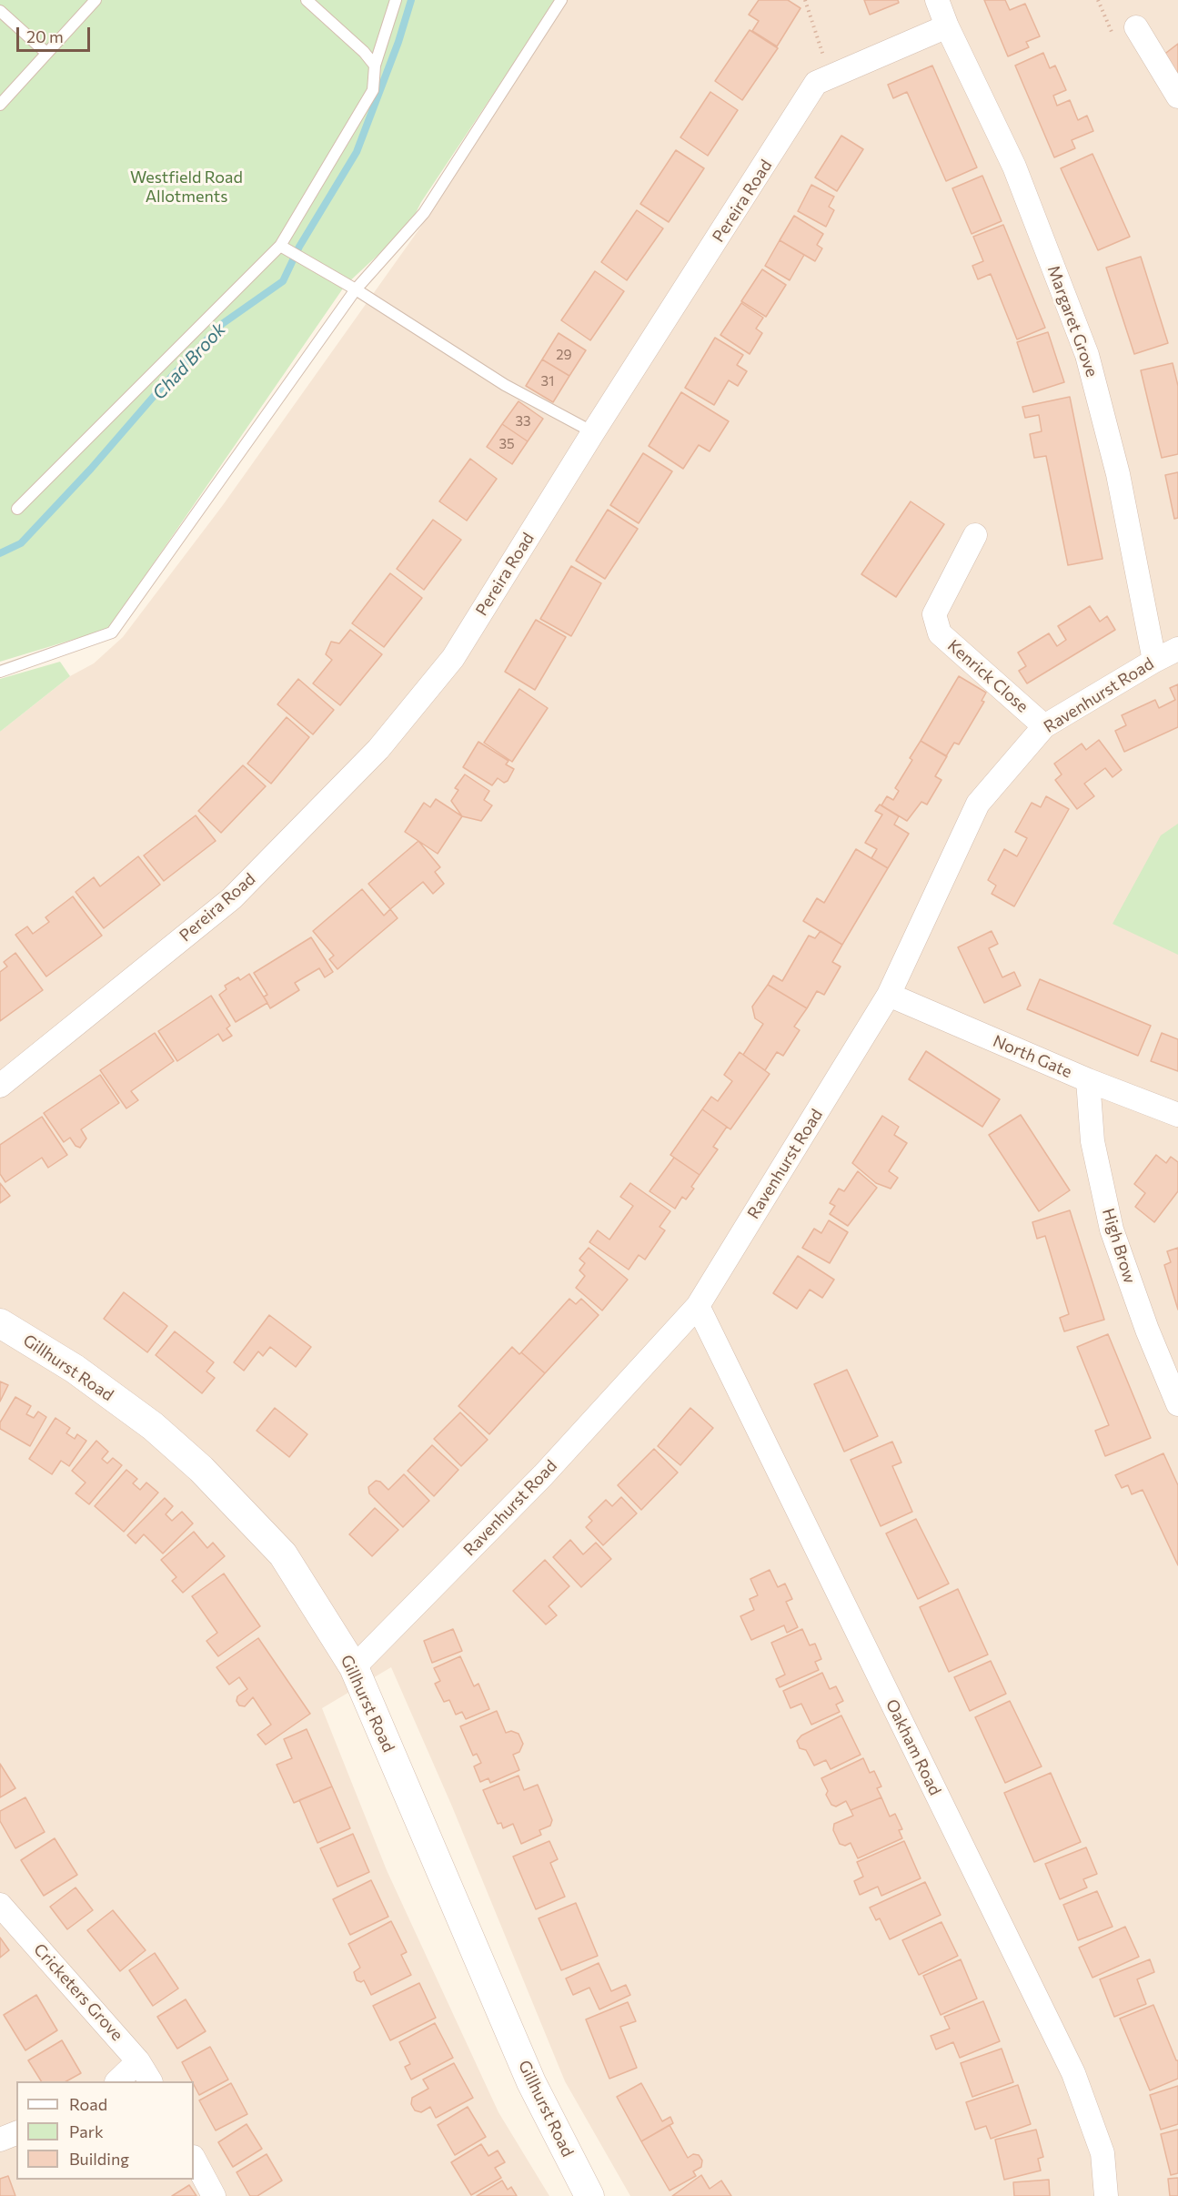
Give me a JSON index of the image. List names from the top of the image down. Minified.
{"streets":{"street":["Pereira Road","Margaret Grove","Kenrick Close","Ravenhurst Road","North Gate","High Brow","Gillhurst Road","Oakham Road","Cricketers Grove"]},"crossings":[["Pereira Road","Margaret Grove"],["Margaret Grove","Ravenhurst Road"],["Kenrick Close","Ravenhurst Road"],["Ravenhurst Road","North Gate"],["Ravenhurst Road","Gillhurst Road"],["Ravenhurst Road","Oakham Road"],["North Gate","High Brow"]],"water":["Chad Brook"],"parks":["Westfield Road Allotments"],"house_numbers":["29","31","33","35"],"legend":["Road","Park","Building"],"scale_bar":"20 m"}
